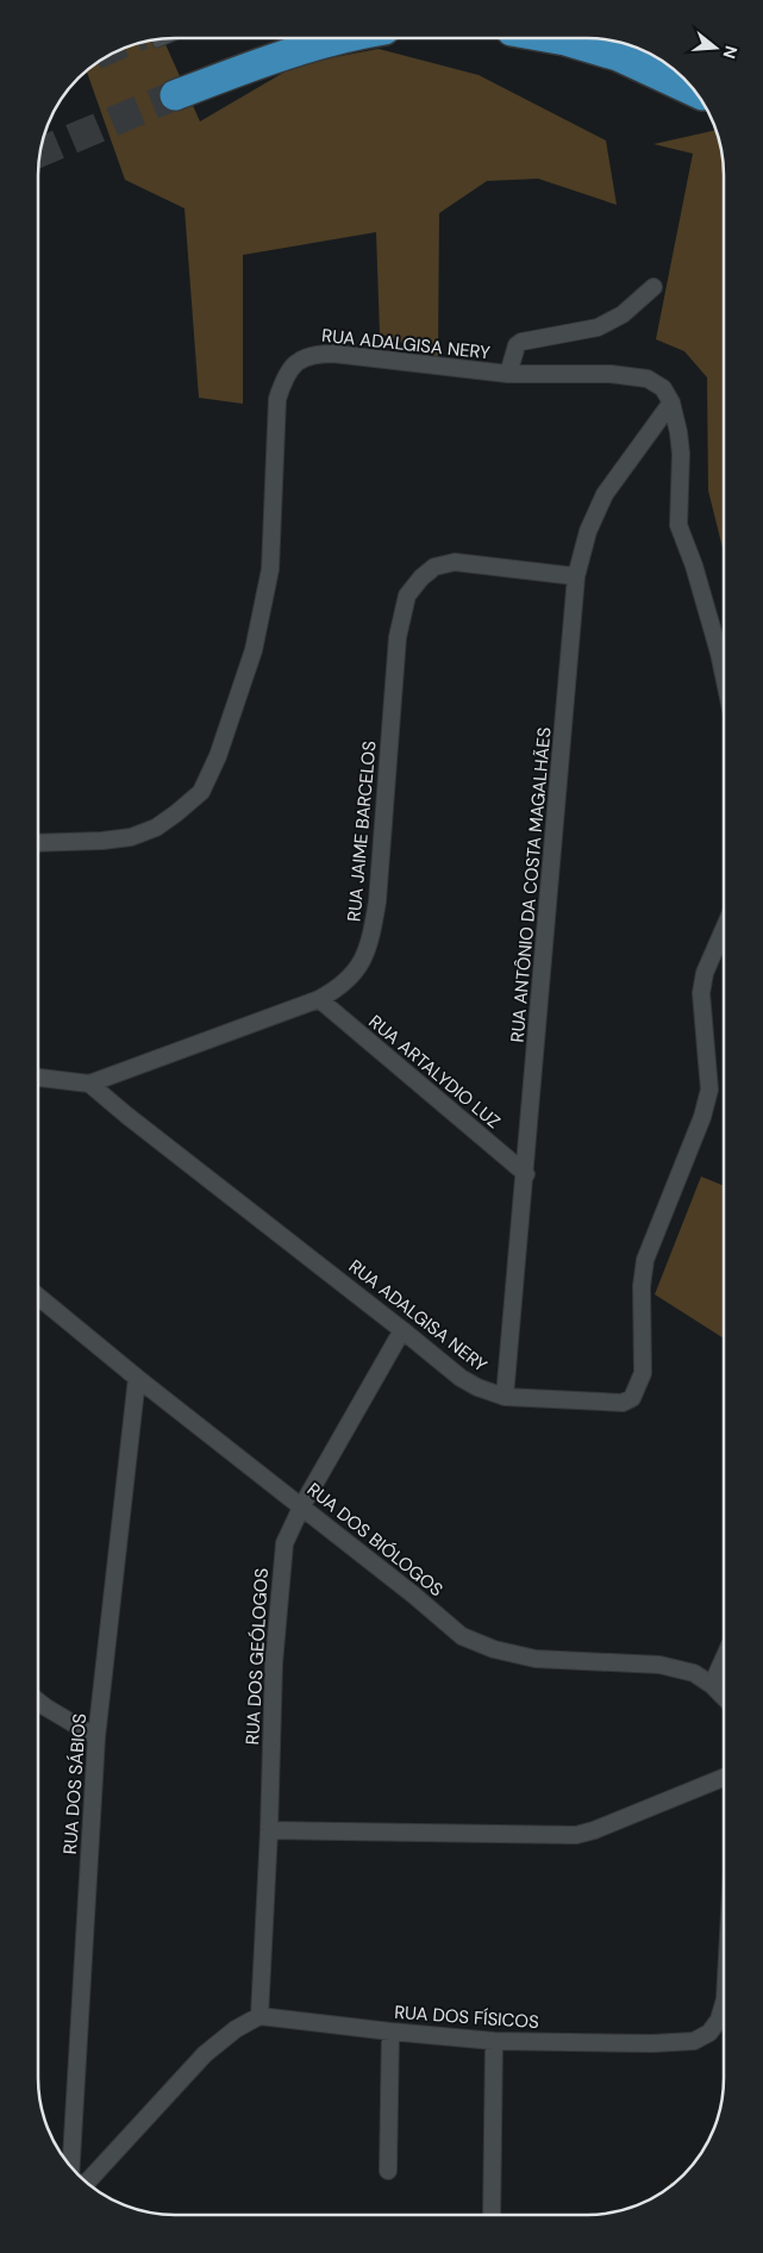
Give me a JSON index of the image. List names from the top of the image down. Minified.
{"streets":{"street":["RUA ADALGISA NERY","RUA JAIME BARCELOS","RUA ANTÔNIO DA COSTA MAGALHÃES","RUA ARTALYDIO LUZ","RUA DOS BIÓLOGOS","RUA DOS GEÓLOGOS","RUA DOS SÁBIOS","RUA DOS FÍSICOS"]},"crossings":[["RUA ADALGISA NERY","RUA JAIME BARCELOS"],["RUA ADALGISA NERY","RUA ANTÔNIO DA COSTA MAGALHÃES"],["RUA ADALGISA NERY","RUA DOS GEÓLOGOS"],["RUA JAIME BARCELOS","RUA ANTÔNIO DA COSTA MAGALHÃES"],["RUA JAIME BARCELOS","RUA ARTALYDIO LUZ"],["RUA ANTÔNIO DA COSTA MAGALHÃES","RUA ARTALYDIO LUZ"],["RUA DOS BIÓLOGOS","RUA DOS GEÓLOGOS"],["RUA DOS BIÓLOGOS","RUA DOS SÁBIOS"],["RUA DOS GEÓLOGOS","RUA DOS FÍSICOS"]],"north":"right"}
